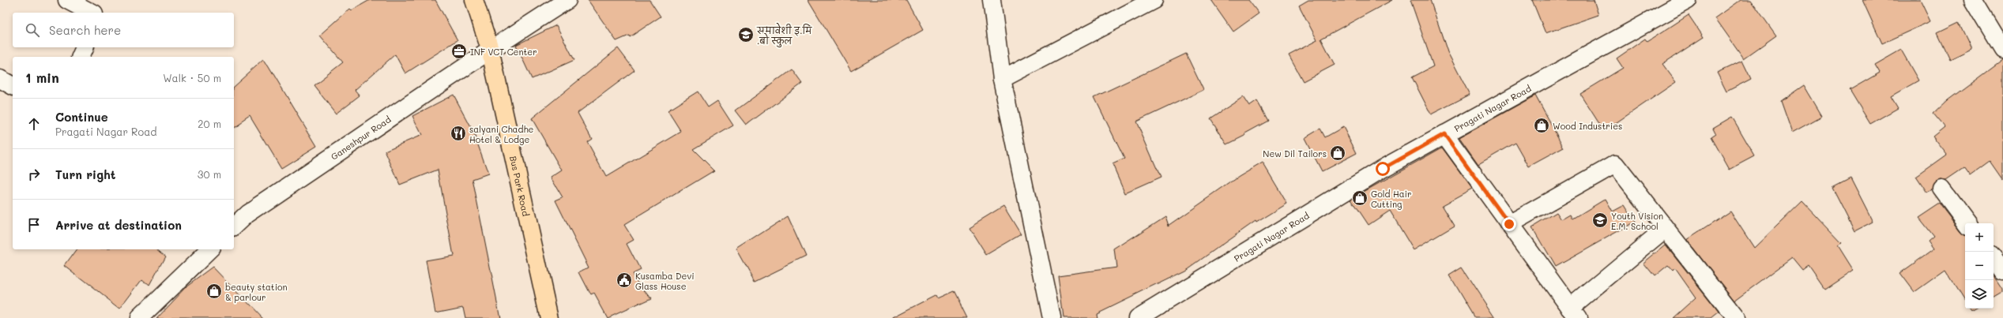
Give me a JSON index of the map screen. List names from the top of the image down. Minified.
{"streets":{"main road":["Bus Park Road"],"street":["Pragati Nagar Road","Ganeshpur Road"]},"crossings":[["Ganeshpur Road","Bus Park Road"]],"places":{"school or university":["समावेशी इ.मि .बाे स्कुल","Youth Vision E.M. School"],"office":["INF VCT Center"],"shop":["Wood Industries","New Dil Tailors","Gold Hair Cutting","beauty station & parlour"],"restaurant":["salyani Chadhe Hotel & Lodge"],"public building":["Kusamba Devi Glass House"]},"page":{"search":"Search here","heading":["1 min","Walk · 50 m"],"list":[["Continue","Pragati Nagar Road","20 m"],["Turn right","30 m"],"Arrive at destination"],"map_buttons":["+","−"]}}
